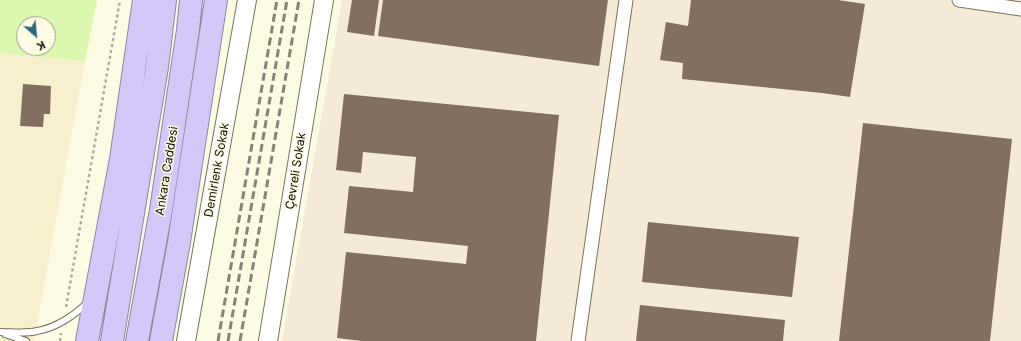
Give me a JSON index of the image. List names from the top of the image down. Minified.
{"streets":{"highway":["Ankara Caddesi"],"street":["Demirlenk Sokak","Çevreli Sokak"]},"north":"bottom right"}
